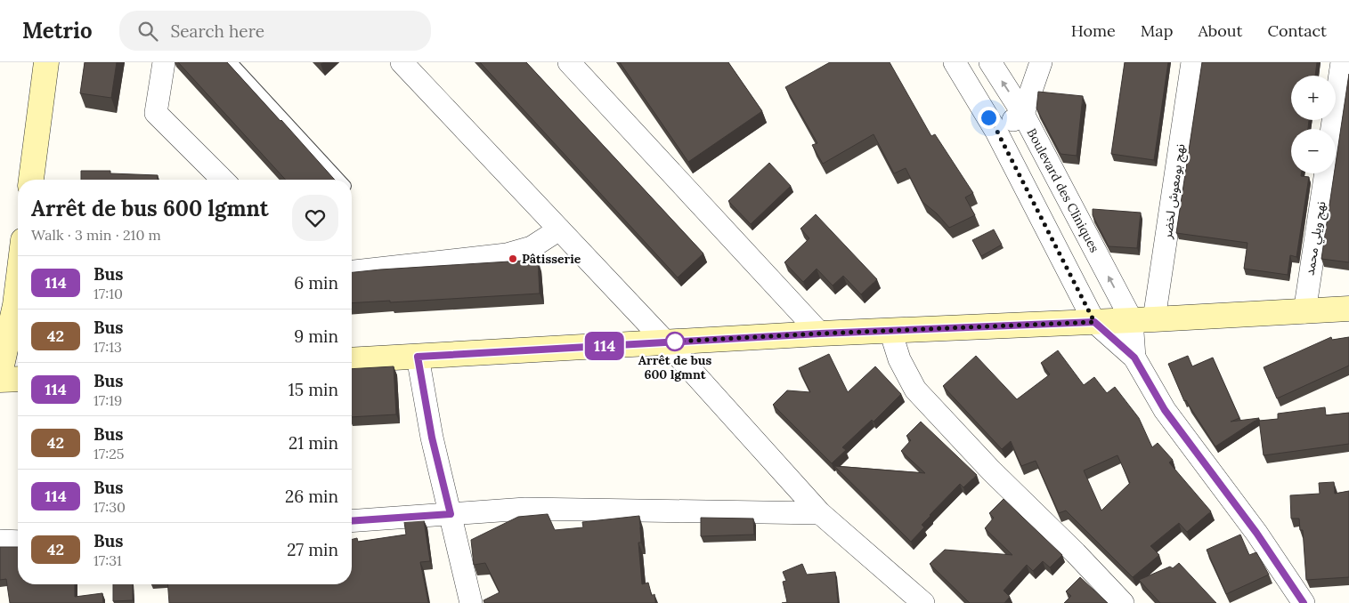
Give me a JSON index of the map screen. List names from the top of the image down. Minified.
{"streets":{"street":["Boulevard des Cliniques","نهج بومعوش لخضر","نهج ويلي محمد"]},"crossings":[["Boulevard des Cliniques","نهج بومعوش لخضر"]],"places":["Pâtisserie","Arrêt de bus 600 lgmnt"],"lines":["bus line 114"],"page":{"header":"Metrio","search":"Search here","nav":["Home","Map","About","Contact"],"on_map":"114","map_buttons":["+","−"],"heading":["Arrêt de bus 600 lgmnt","Walk · 3 min · 210 m"],"list":[{"mark":"114","name":"Bus","note":"17:10","value":"6 min"},{"mark":"42","name":"Bus","note":"17:13","value":"9 min"},{"mark":"114","name":"Bus","note":"17:19","value":"15 min"},{"mark":"42","name":"Bus","note":"17:25","value":"21 min"},{"mark":"114","name":"Bus","note":"17:30","value":"26 min"},{"mark":"42","name":"Bus","note":"17:31","value":"27 min"}]}}
